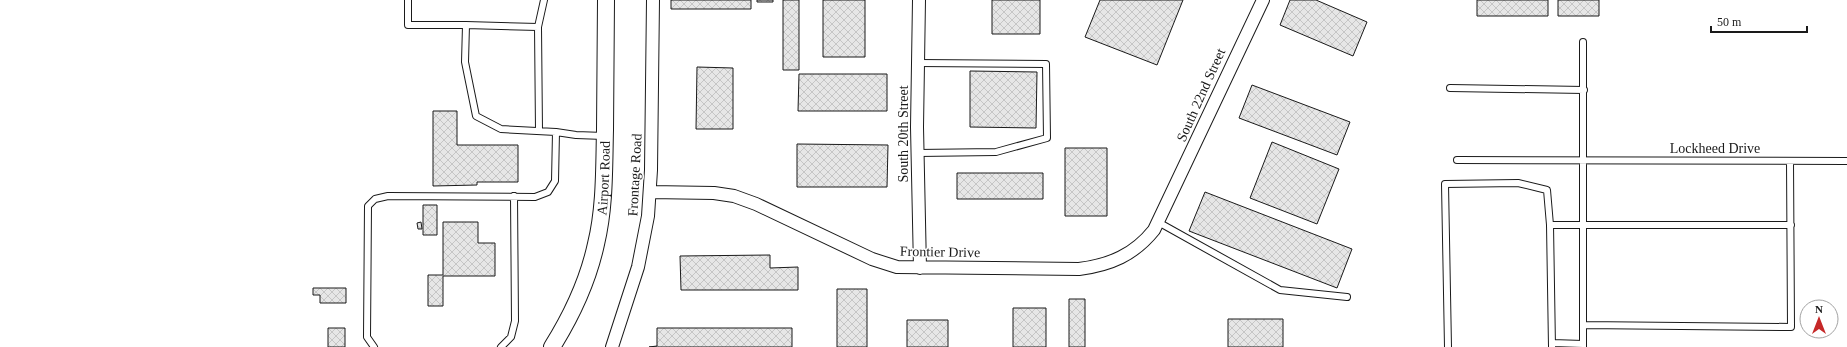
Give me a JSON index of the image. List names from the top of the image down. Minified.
{"streets":{"main road":["Airport Road"],"street":["South 22nd Street","South 20th Street","Frontage Road","Frontier Drive"],"lane":["Lockheed Drive"]},"crossings":[["South 22nd Street","Frontier Drive"],["South 20th Street","Frontier Drive"],["Frontage Road","Frontier Drive"]],"scale_bar":"50 m","north":"top"}
